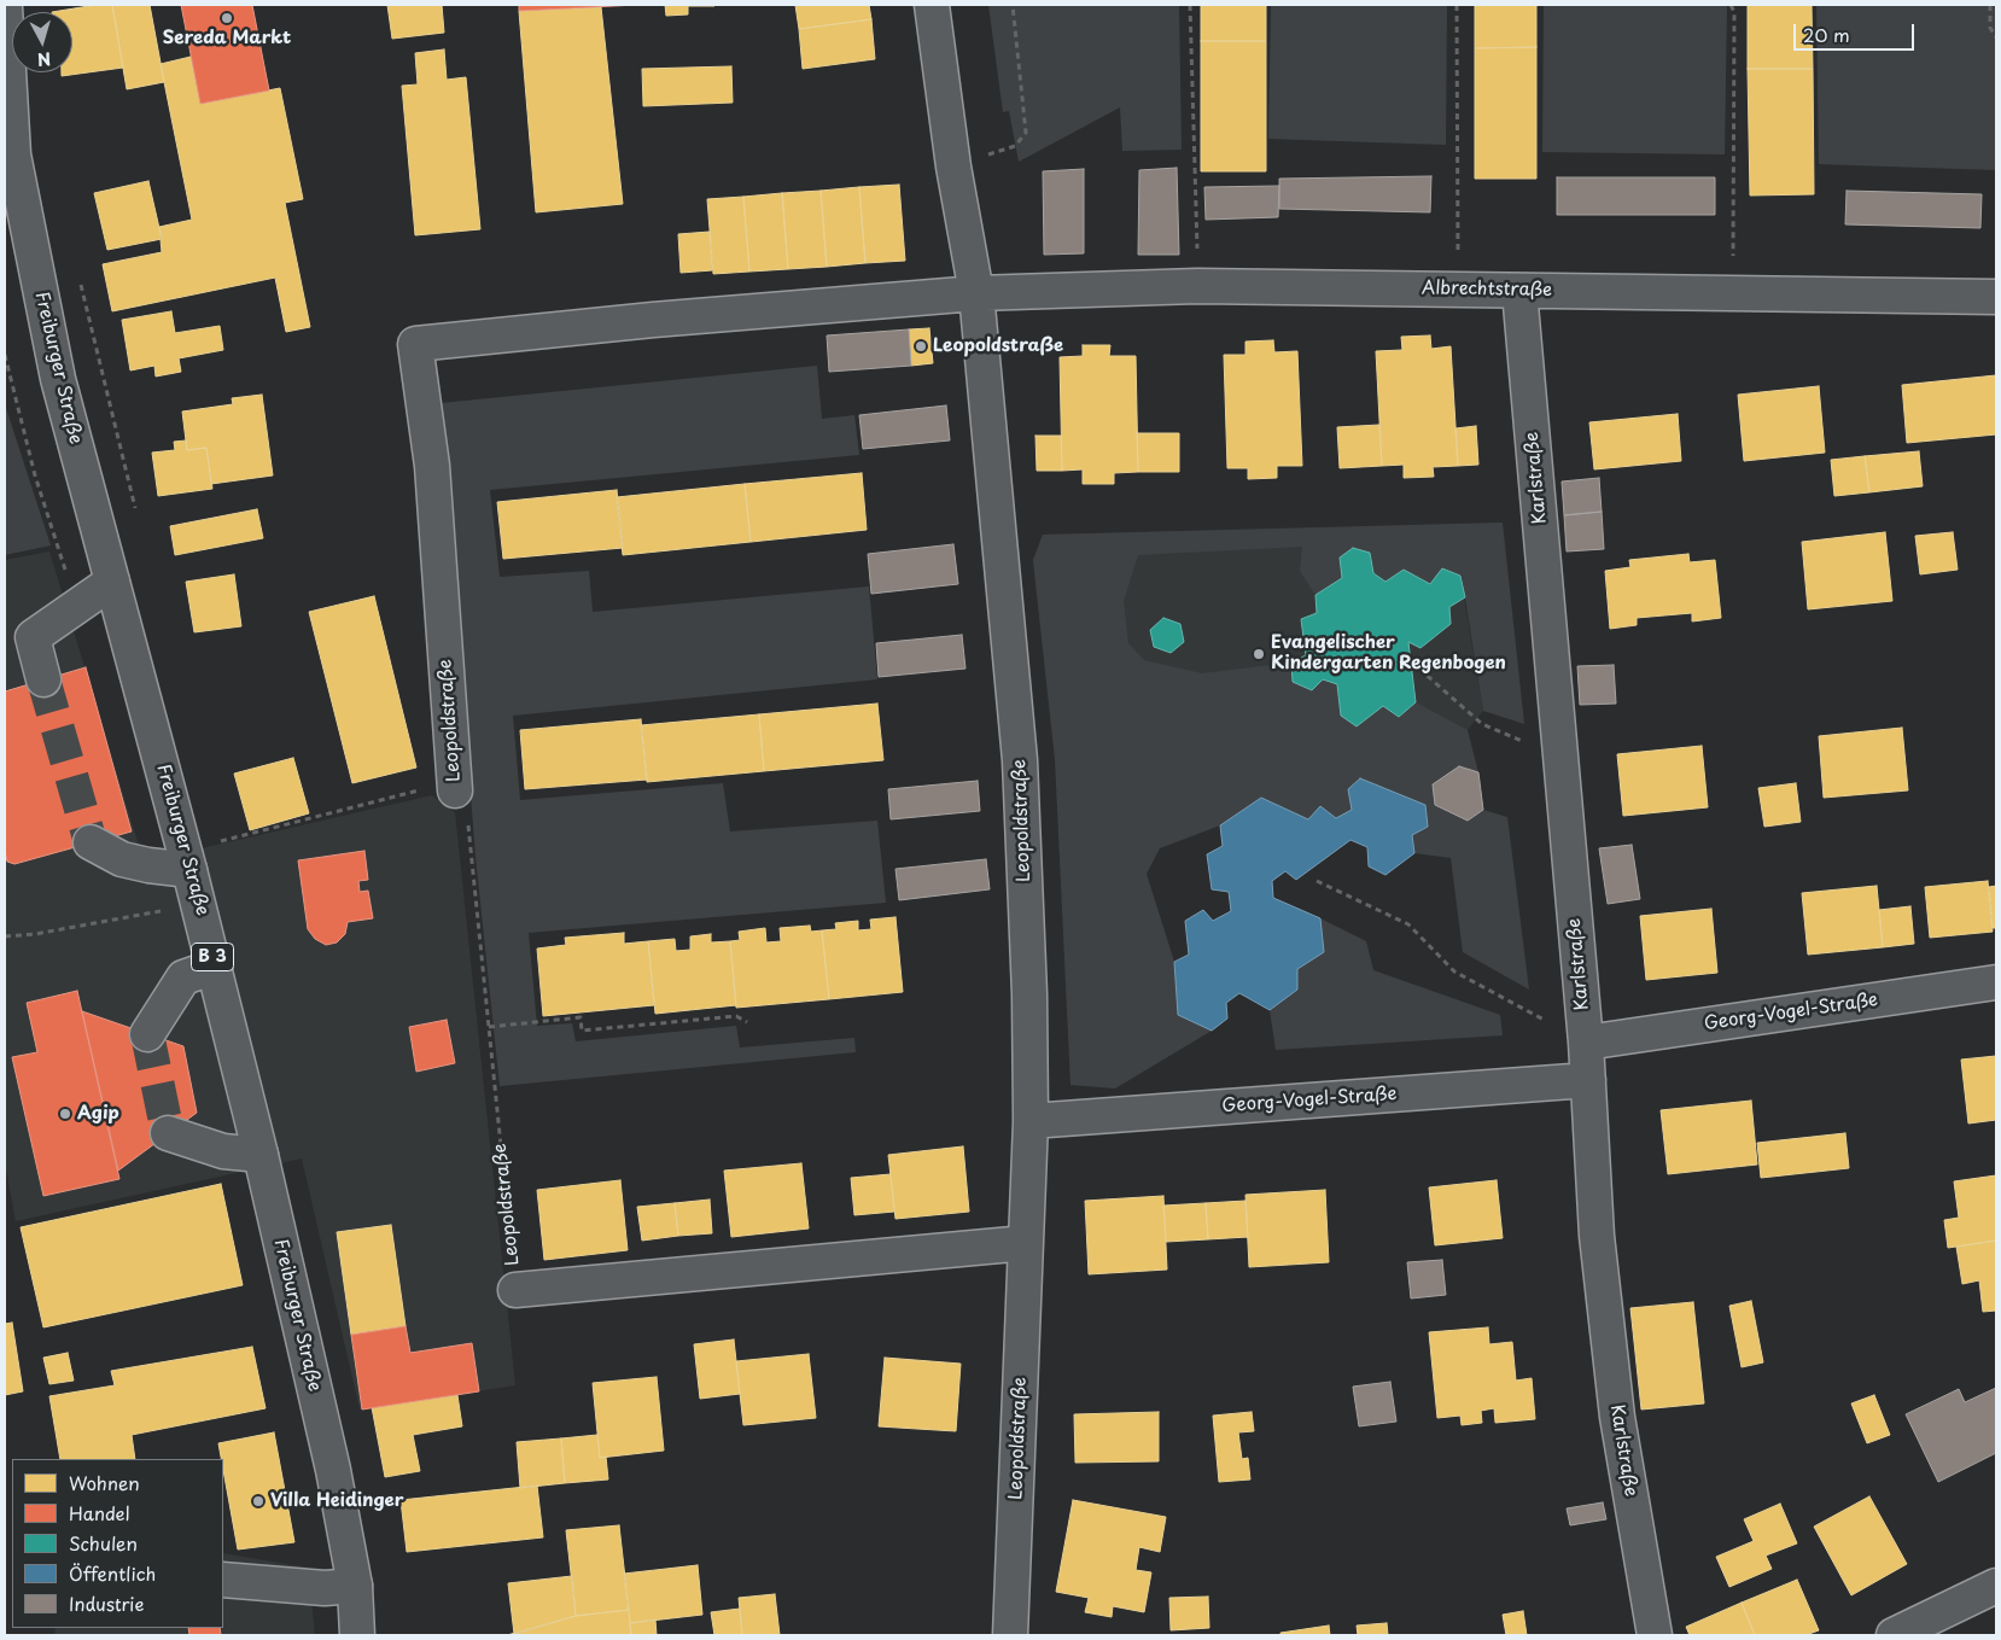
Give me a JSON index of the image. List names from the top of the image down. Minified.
{"streets":{"street":["Albrechtstraße","Freiburger Straße","Karlstraße","Leopoldstraße","B 3","Georg-Vogel-Straße"]},"crossings":[["Albrechtstraße","Karlstraße"],["Albrechtstraße","Leopoldstraße"],["Karlstraße","Georg-Vogel-Straße"],["Leopoldstraße","Georg-Vogel-Straße"]],"places":["Sereda Markt","Leopoldstraße","Evangelischer Kindergarten Regenbogen","Agip","Villa Heidinger"],"legend":["Wohnen","Handel","Schulen","Öffentlich","Industrie"],"scale_bar":"20 m","north":"bottom"}
